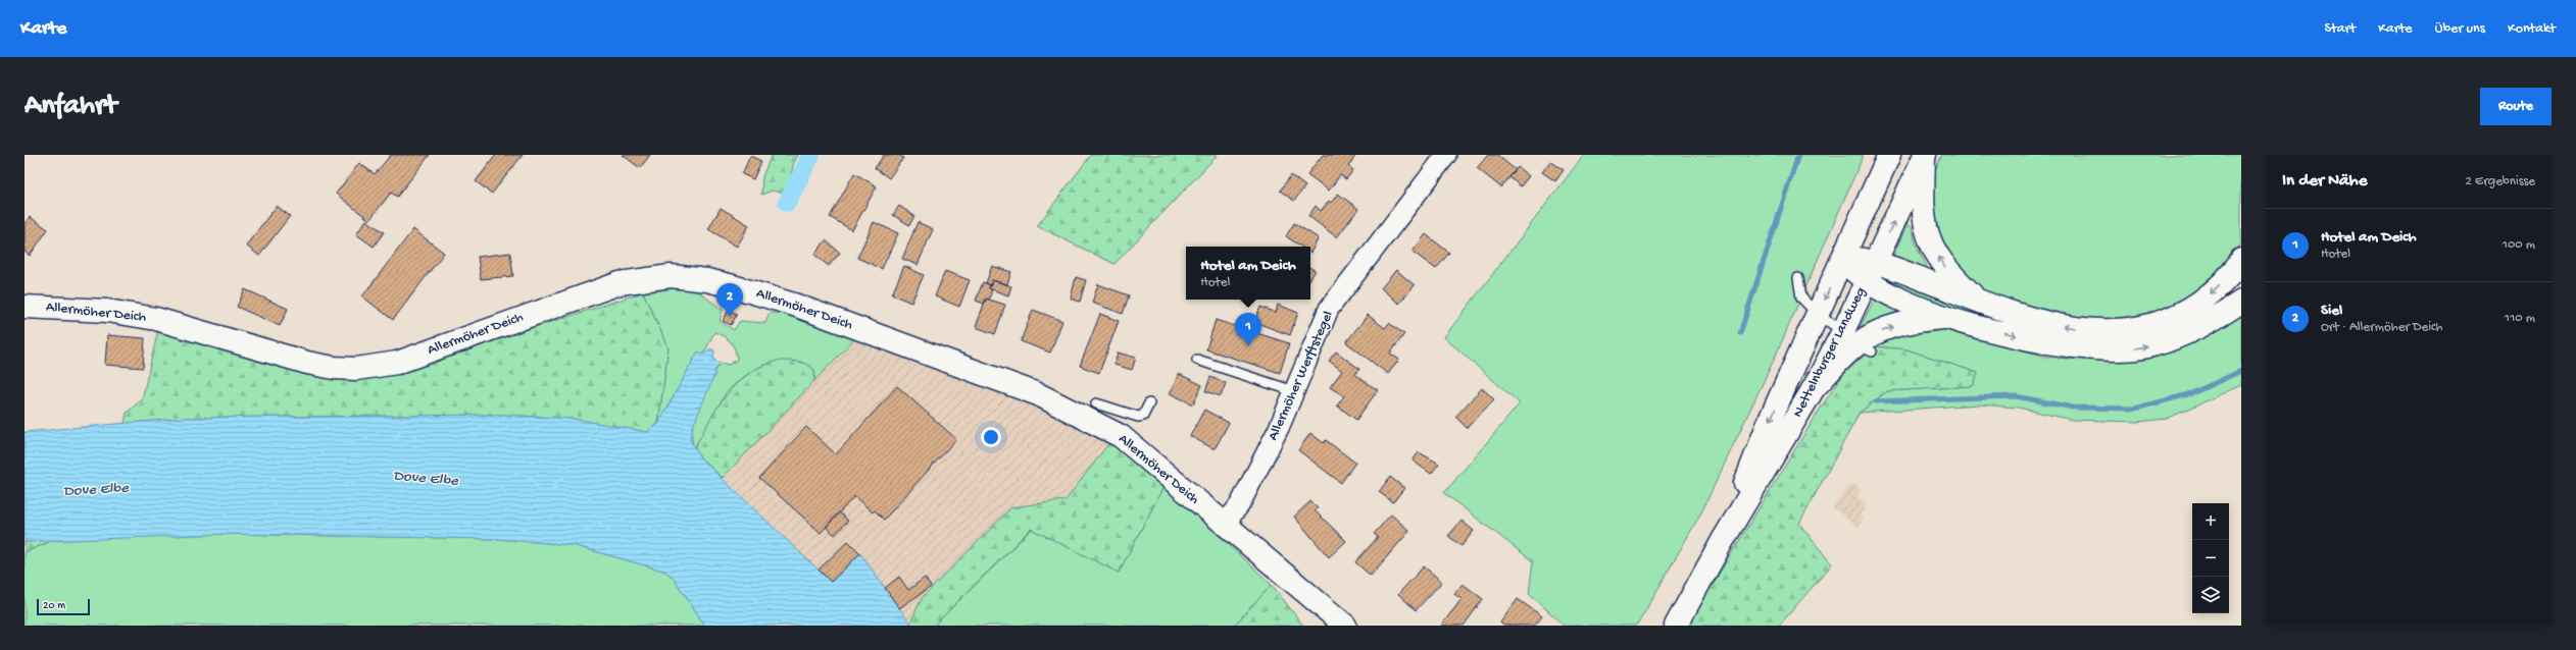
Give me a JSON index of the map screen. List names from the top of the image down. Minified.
{"streets":{"main road":["Allermöher Deich","Nettelnburger Landweg"],"street":["Allermöher Werftstegel"]},"crossings":[["Allermöher Deich","Allermöher Werftstegel"]],"water":["Dove Elbe"],"scale_bar":"20 m","page":{"header":"Karte","nav":["Start","Karte","Über uns","Kontakt"],"buttons":"Route","title":"Anfahrt","heading":["In der Nähe","2 Ergebnisse"],"list":[{"mark":"1","name":"Hotel am Deich","note":"Hotel","value":"100 m"},{"mark":"2","name":"Siel","note":"Ort · Allermöher Deich","value":"110 m"}],"popup":["Hotel am Deich","Hotel"],"pins":["2","1"],"map_buttons":["+","−"],"scale":"20 m"}}
